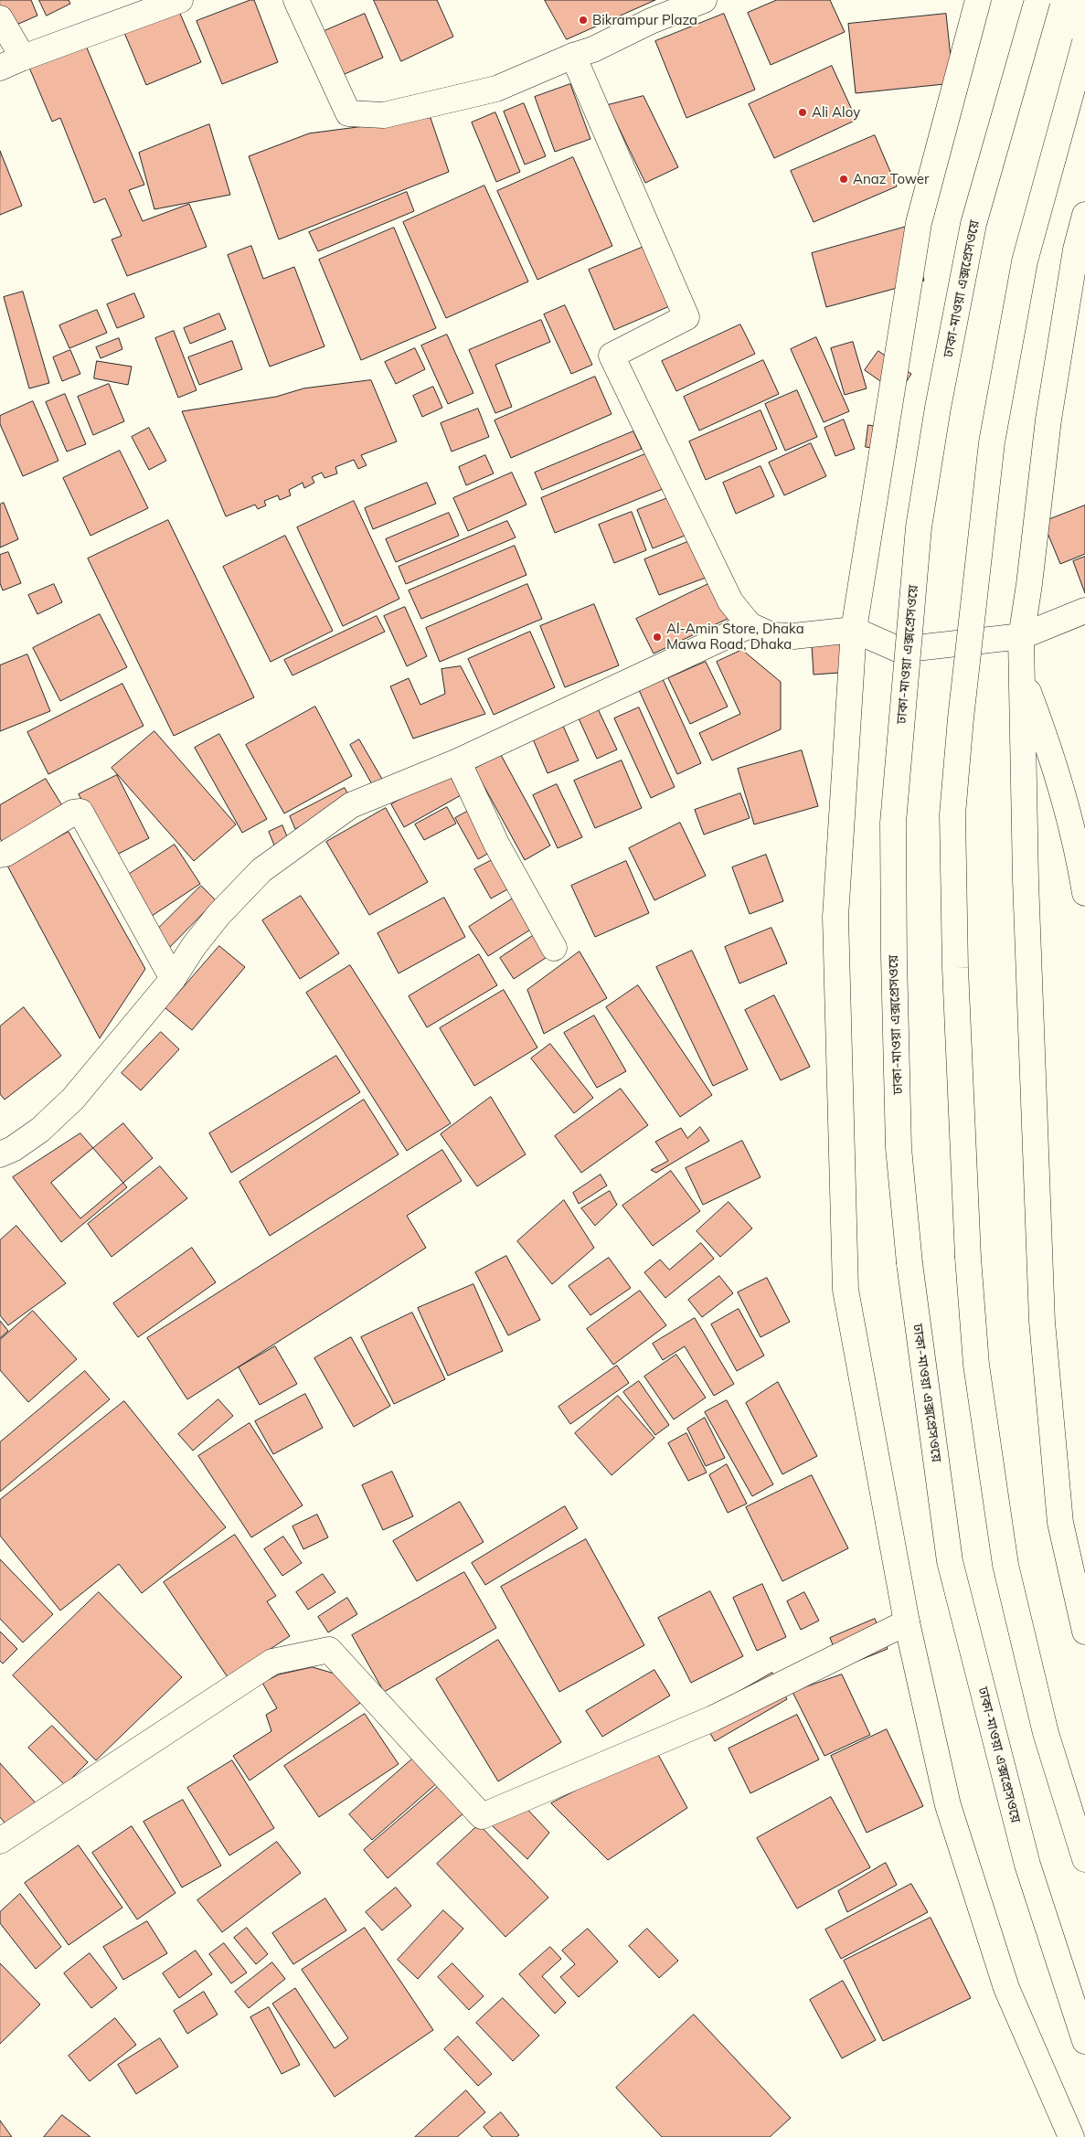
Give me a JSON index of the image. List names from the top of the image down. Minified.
{"streets":{"main road":["ঢাকা-মাওয়া এক্সপ্রেসওয়ে"]},"places":["Bikrampur Plaza","Ali Aloy","Anaz Tower","Al-Amin Store, Dhaka Mawa Road, Dhaka"]}
